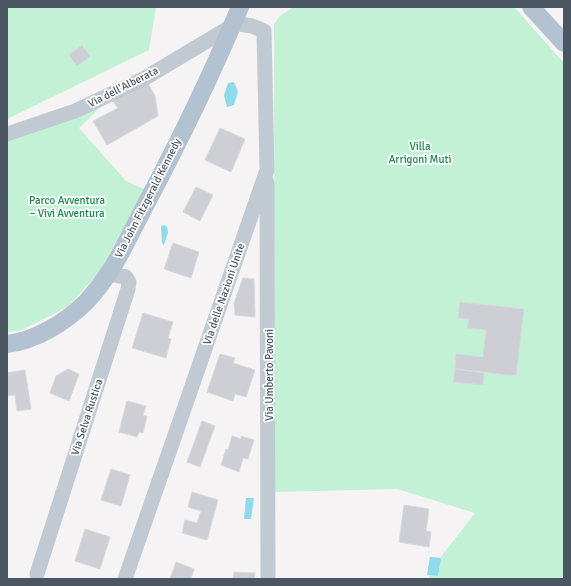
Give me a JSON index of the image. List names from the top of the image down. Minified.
{"streets":{"main road":["Via John Fitzgerald Kennedy"],"street":["Via dell'Alberata","Via delle Nazioni Unite","Via Umberto Pavoni","Via Selva Rustica"]},"crossings":[["Via dell'Alberata","Via John Fitzgerald Kennedy"],["Via dell'Alberata","Via delle Nazioni Unite"],["Via John Fitzgerald Kennedy","Via delle Nazioni Unite"],["Via John Fitzgerald Kennedy","Via Selva Rustica"],["Via delle Nazioni Unite","Via Umberto Pavoni"]],"parks":["Villa Arrigoni Muti","Parco Avventura – Vivi Avventura"]}
